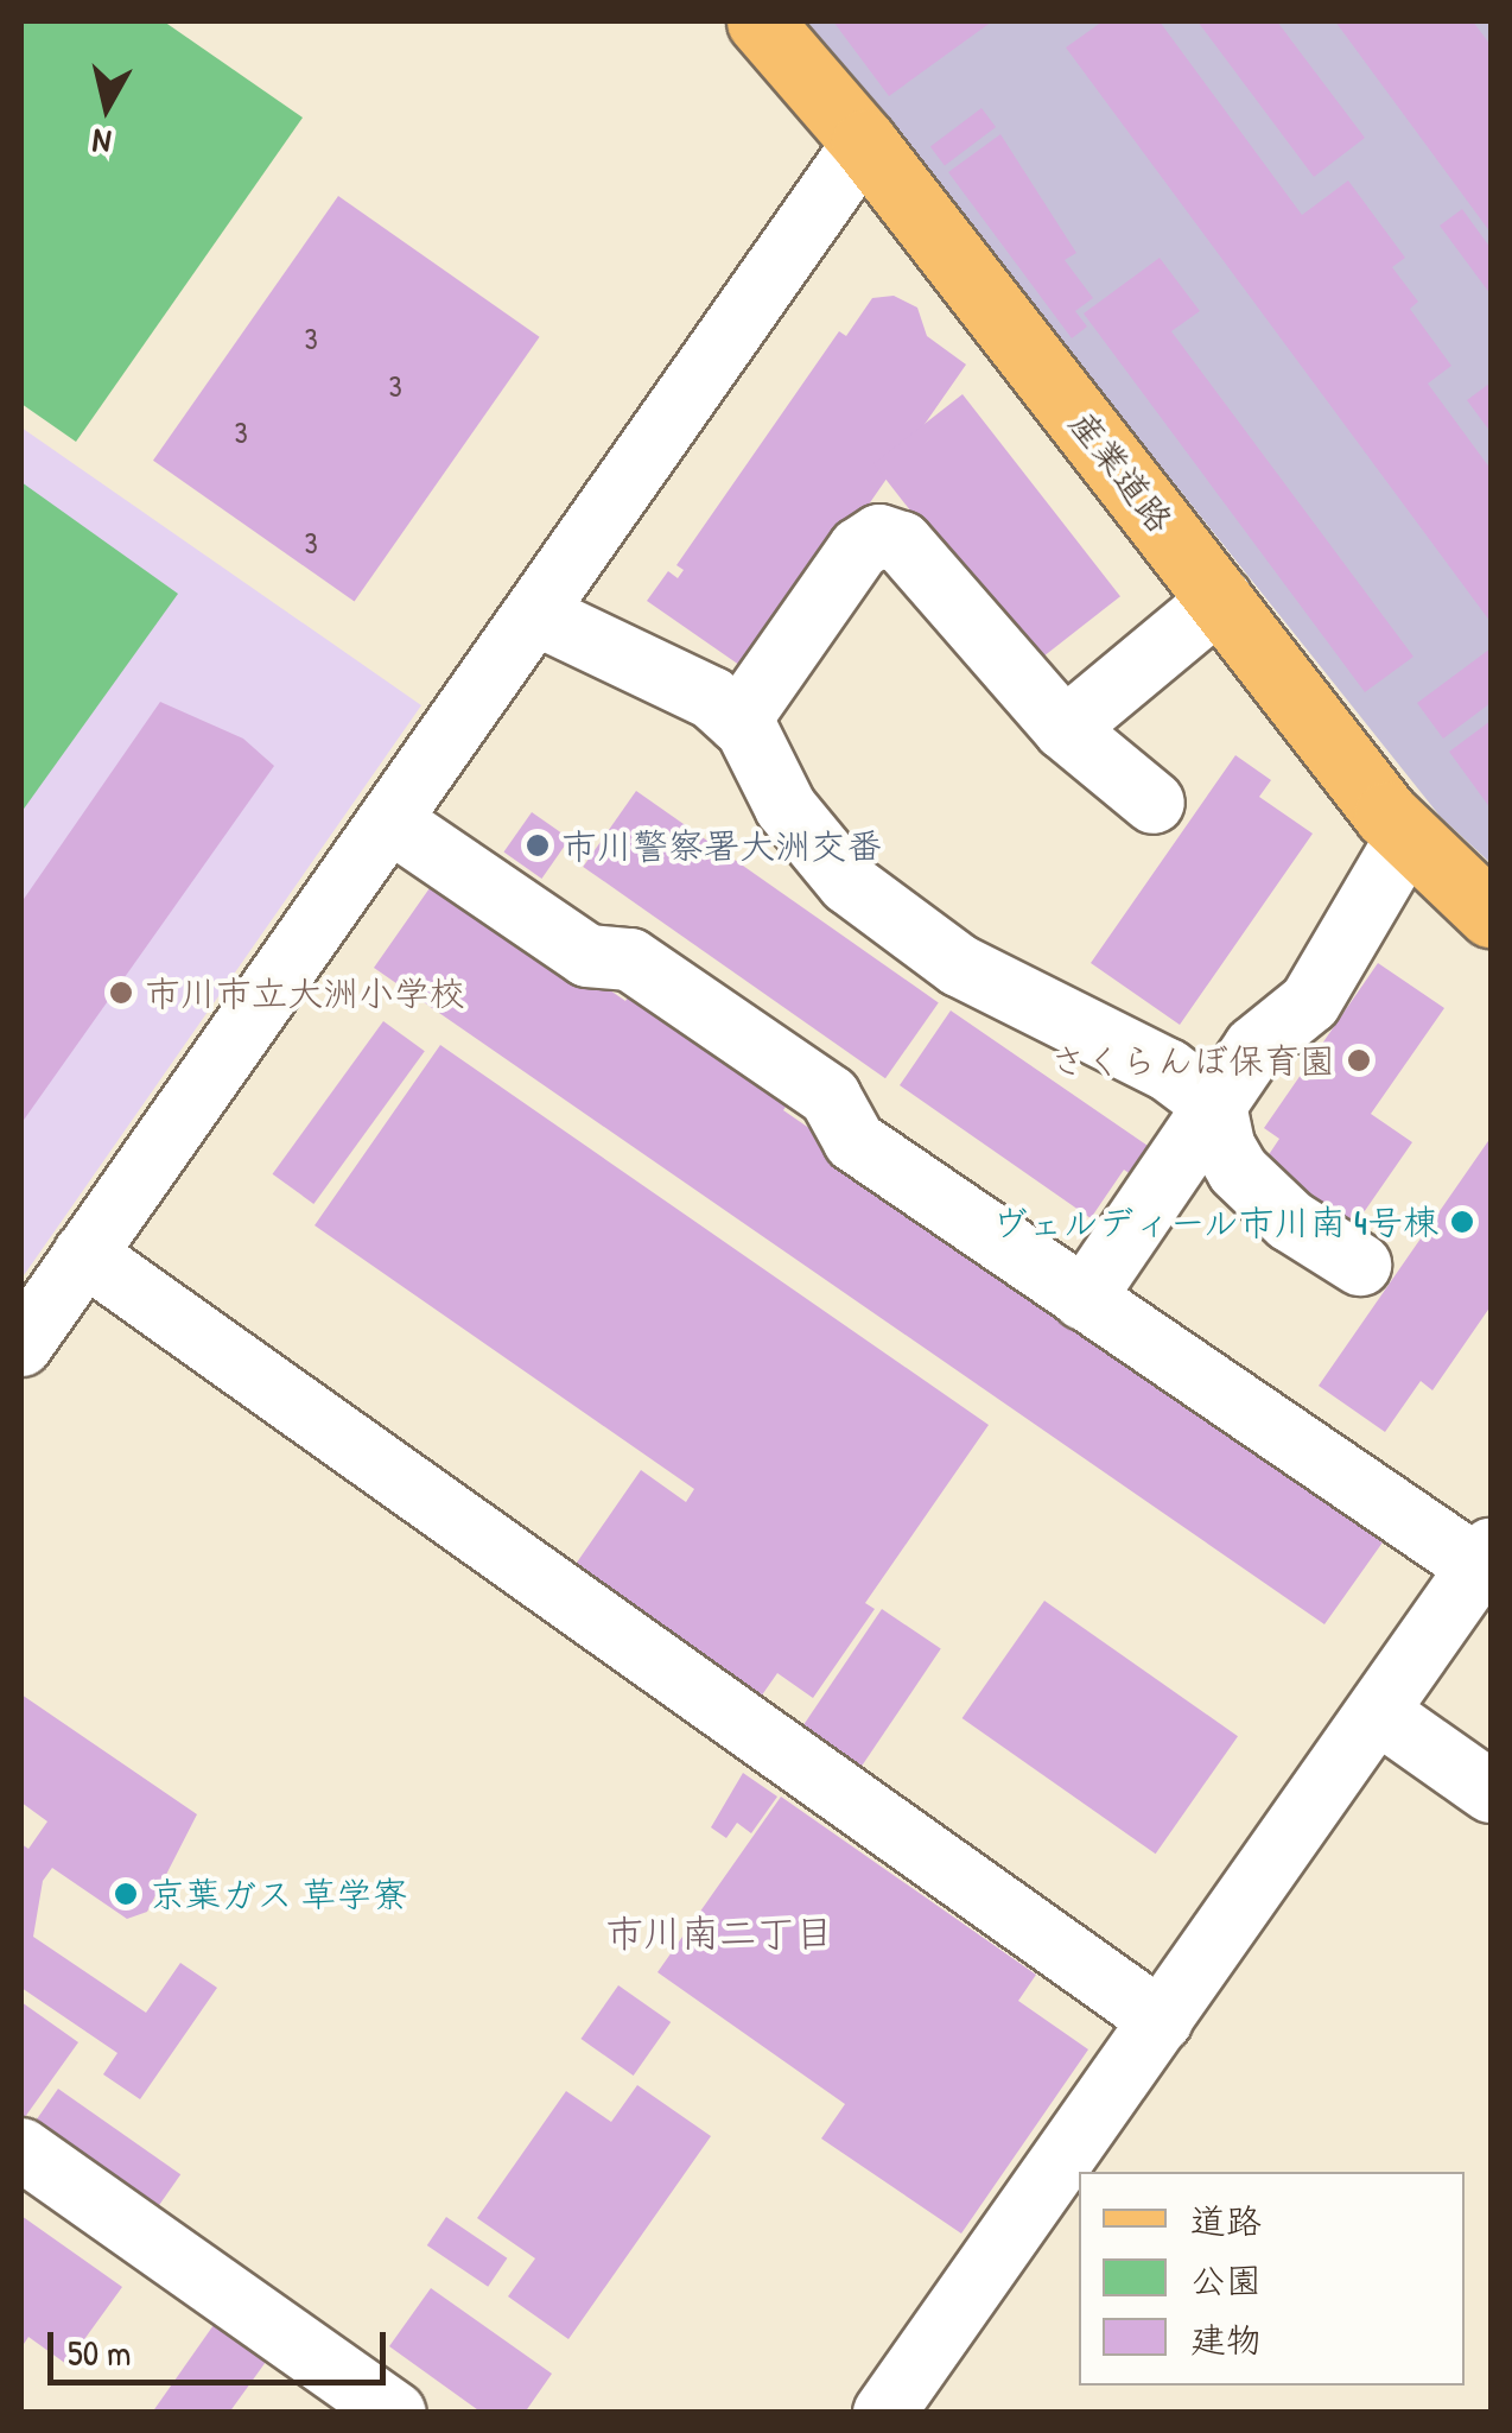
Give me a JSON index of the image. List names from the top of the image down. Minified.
{"streets":{"main road":["産業道路"]},"districts":["市川南二丁目"],"places":["市川警察署大洲交番","市川市立大洲小学校","さくらんぼ保育園","ヴェルディール市川南 4号棟","京葉ガス 草学寮"],"house_numbers":["3","3","3","3"],"legend":["道路","公園","建物"],"scale_bar":"50 m","north":"bottom"}
